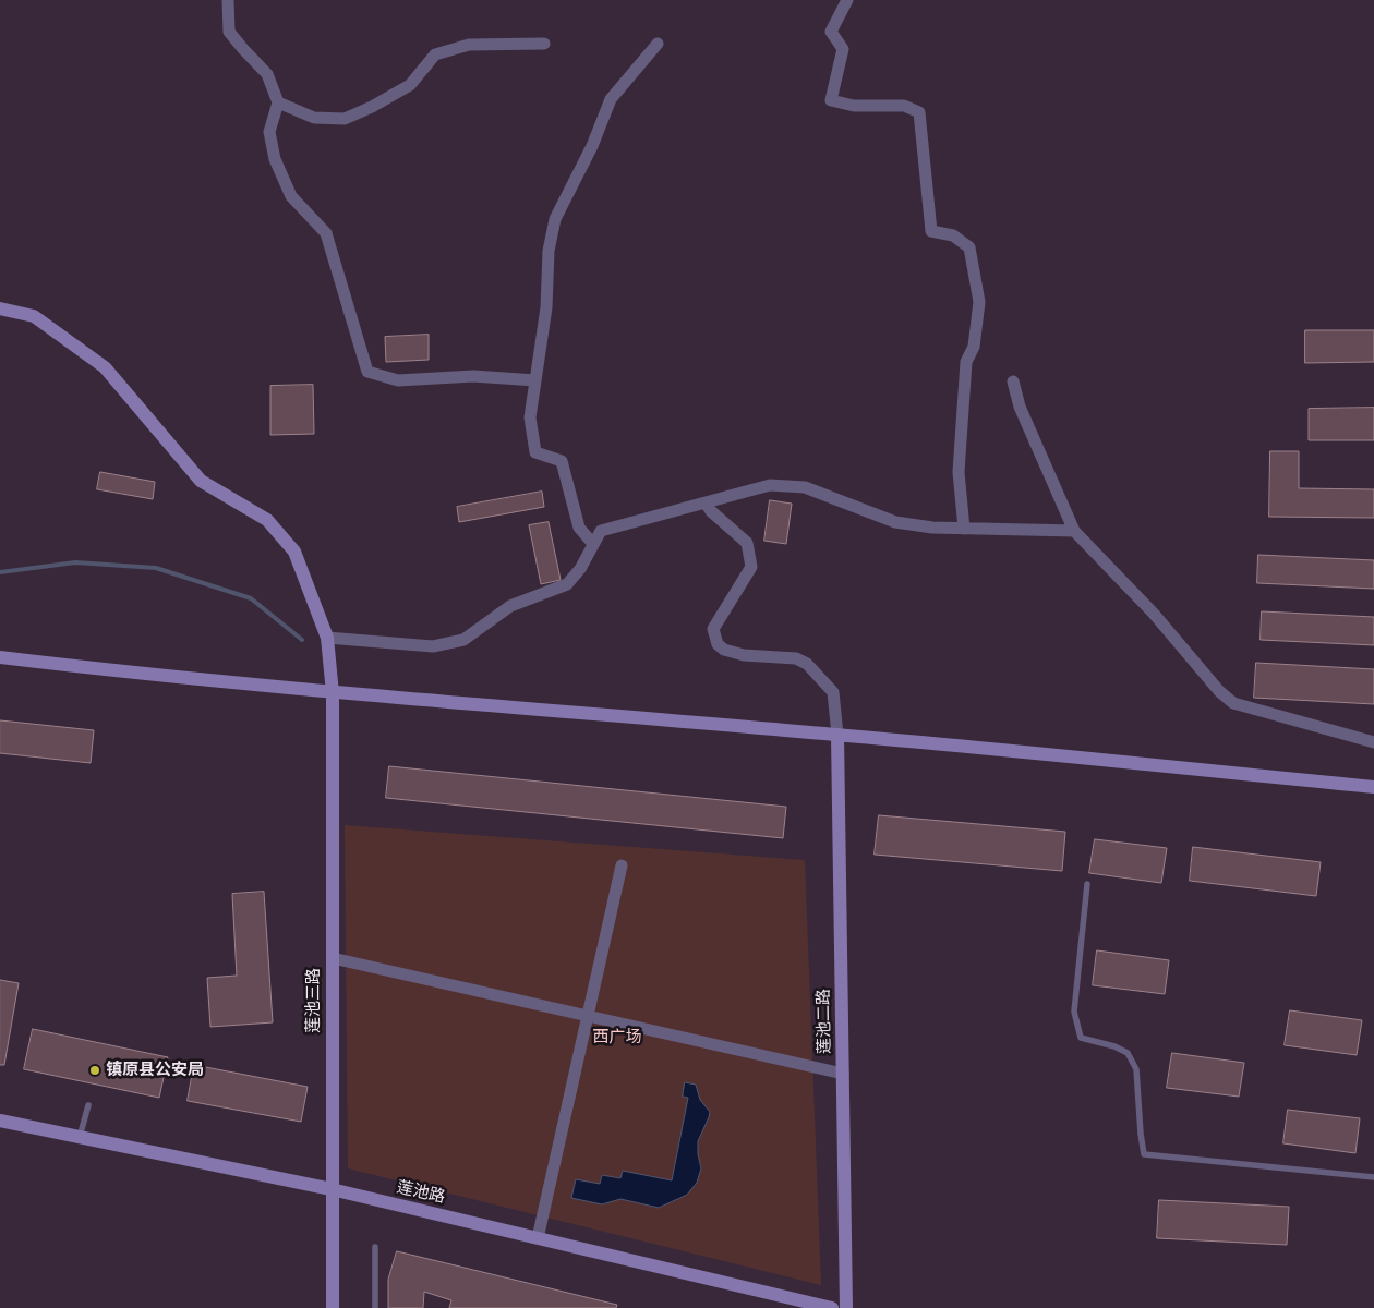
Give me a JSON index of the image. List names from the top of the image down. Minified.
{"streets":{"street":["莲池三路","莲池二路","莲池路"]},"crossings":[["莲池三路","莲池路"]],"parks":["西广场"],"places":["镇原县公安局"]}
